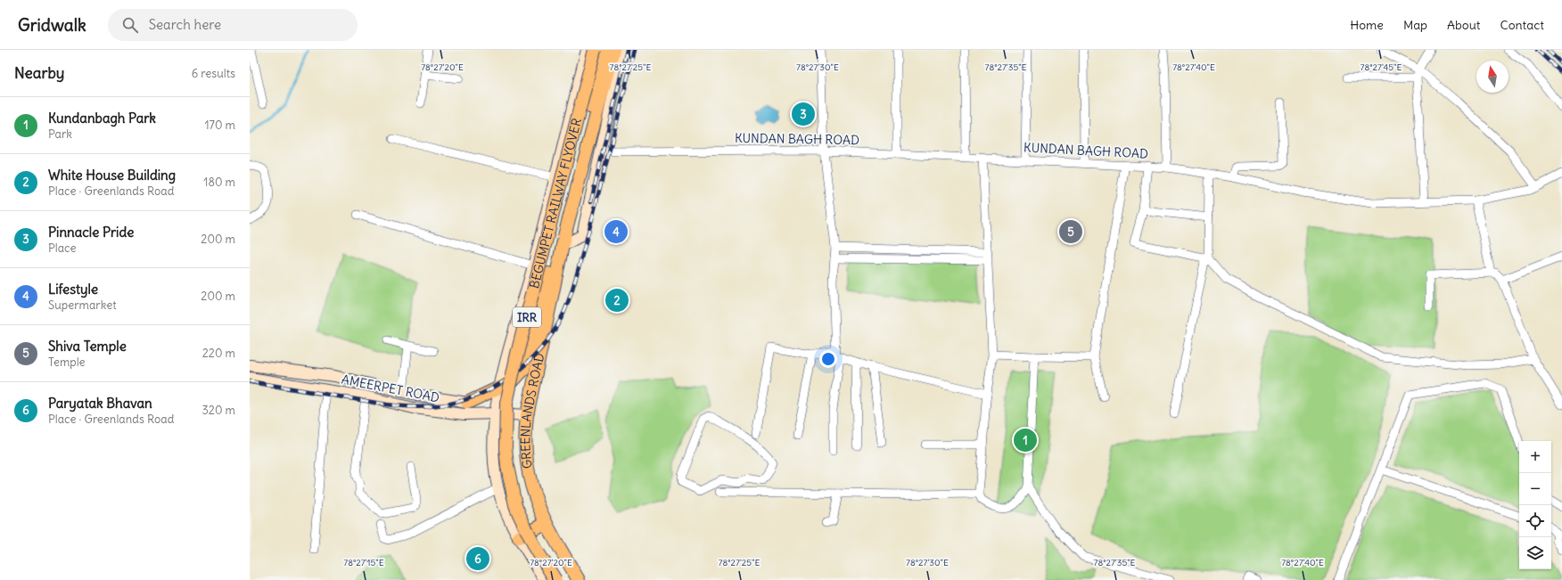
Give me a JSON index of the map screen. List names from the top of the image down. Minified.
{"streets":{"main road":["BEGUMPET RAILWAY FLYOVER","IRR","GREENLANDS ROAD"],"street":["KUNDAN BAGH ROAD","AMEERPET ROAD"]},"crossings":[["BEGUMPET RAILWAY FLYOVER","GREENLANDS ROAD"],["AMEERPET ROAD","GREENLANDS ROAD"]],"north":"top","page":{"header":"Gridwalk","search":"Search here","nav":["Home","Map","About","Contact"],"heading":["Nearby","6 results"],"list":[{"mark":"1","name":"Kundanbagh Park","note":"Park","value":"170 m"},{"mark":"2","name":"White House Building","note":"Place · Greenlands Road","value":"180 m"},{"mark":"3","name":"Pinnacle Pride","note":"Place","value":"200 m"},{"mark":"4","name":"Lifestyle","note":"Supermarket","value":"200 m"},{"mark":"5","name":"Shiva Temple","note":"Temple","value":"220 m"},{"mark":"6","name":"Paryatak Bhavan","note":"Place · Greenlands Road","value":"320 m"}],"pins":["3","4","5","2","1","6"],"map_buttons":["+","−"]},"coordinates":["78°27'20\"E","78°27'25\"E","78°27'30\"E","78°27'35\"E","78°27'40\"E","78°27'45\"E","78°27'15\"E"]}
